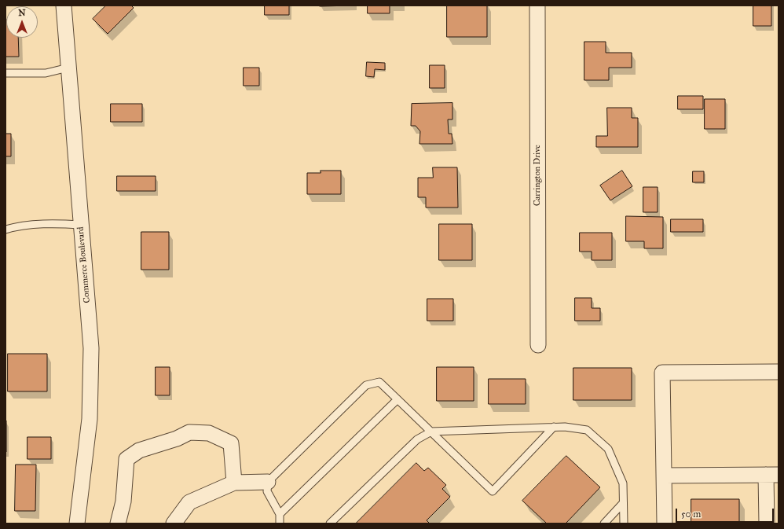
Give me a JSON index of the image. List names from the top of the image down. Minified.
{"streets":{"street":["Carrington Drive","Commerce Boulevard"]},"scale_bar":"50 m","north":"top"}
